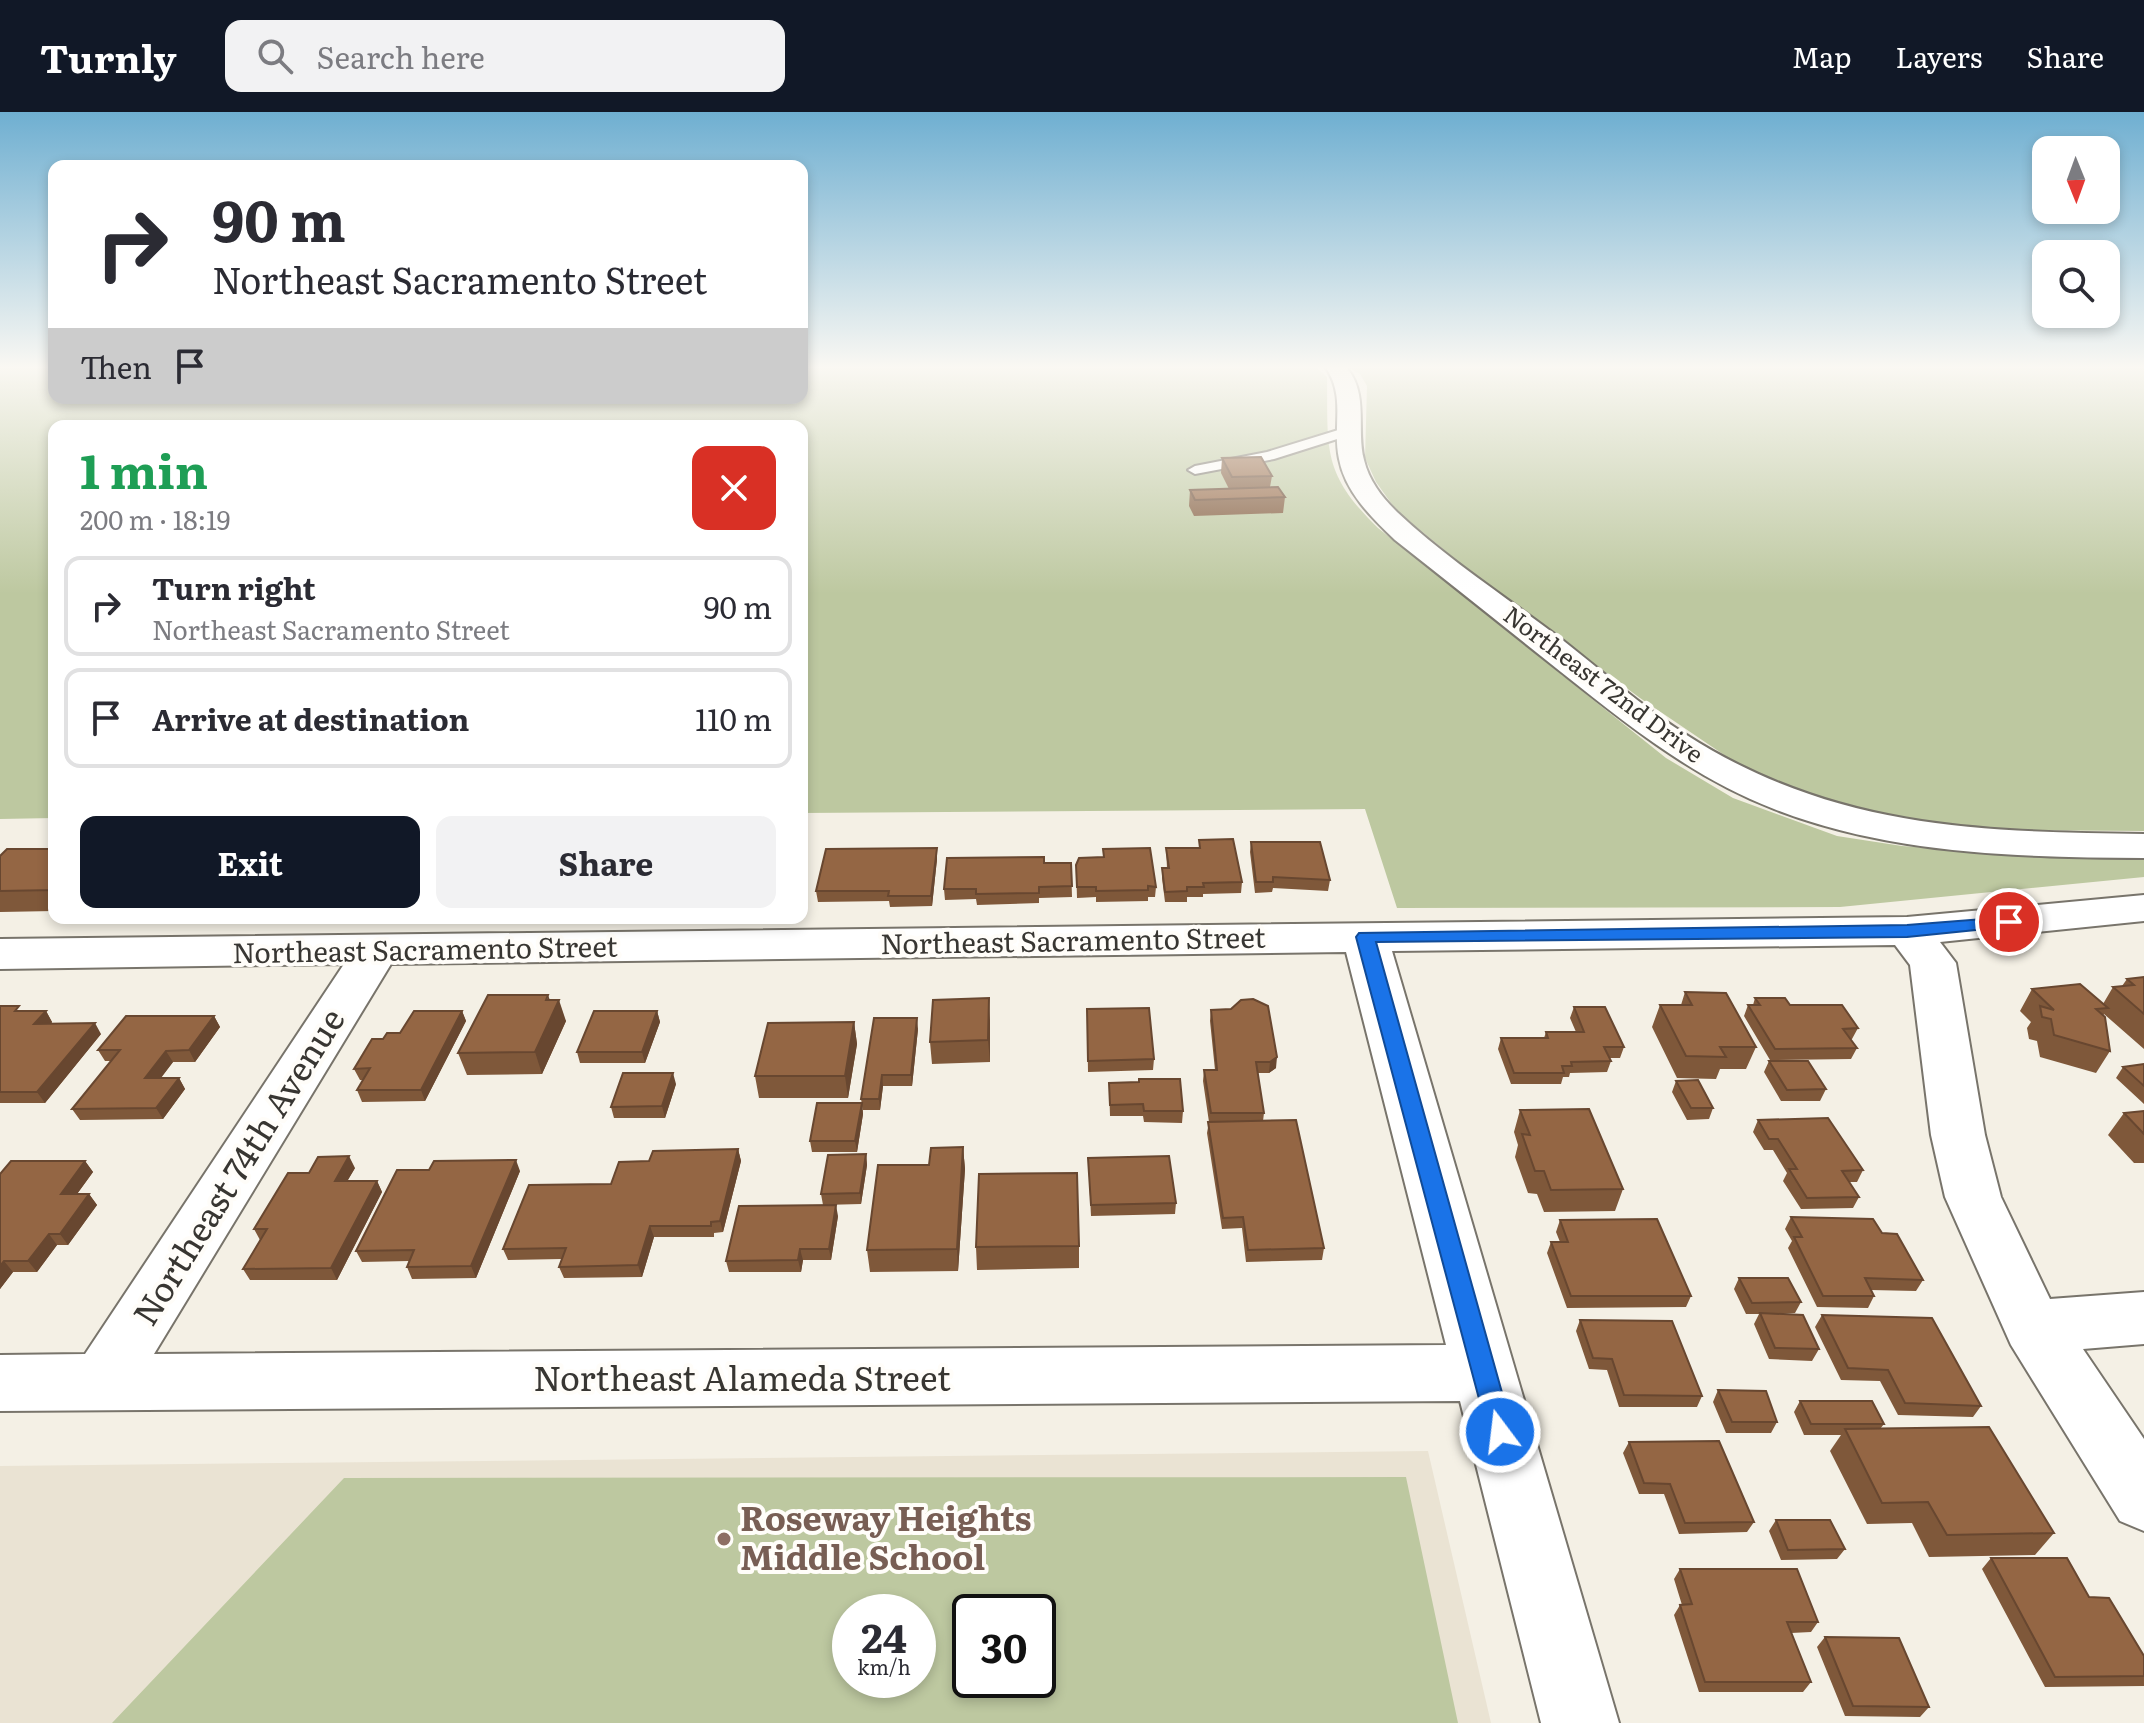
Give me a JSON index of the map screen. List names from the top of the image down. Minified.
{"streets":{"street":["Northeast 72nd Drive","Northeast Sacramento Street","Northeast 74th Avenue","Northeast Alameda Street"]},"crossings":[["Northeast Sacramento Street","Northeast 74th Avenue"],["Northeast 74th Avenue","Northeast Alameda Street"]],"places":["Roseway Heights Middle School"],"north":"bottom","page":{"header":"Turnly","search":"Search here","nav":["Map","Layers","Share"],"turn":["90 m","Northeast Sacramento Street"],"then":"Then","heading":["1 min","200 m · 18:19"],"list":[{"name":"Turn right","note":"Northeast Sacramento Street","value":"90 m"},{"name":"Arrive at destination","value":"110 m"}],"buttons":["Exit","Share"],"speed":"24 km/h","limit":"30"}}
